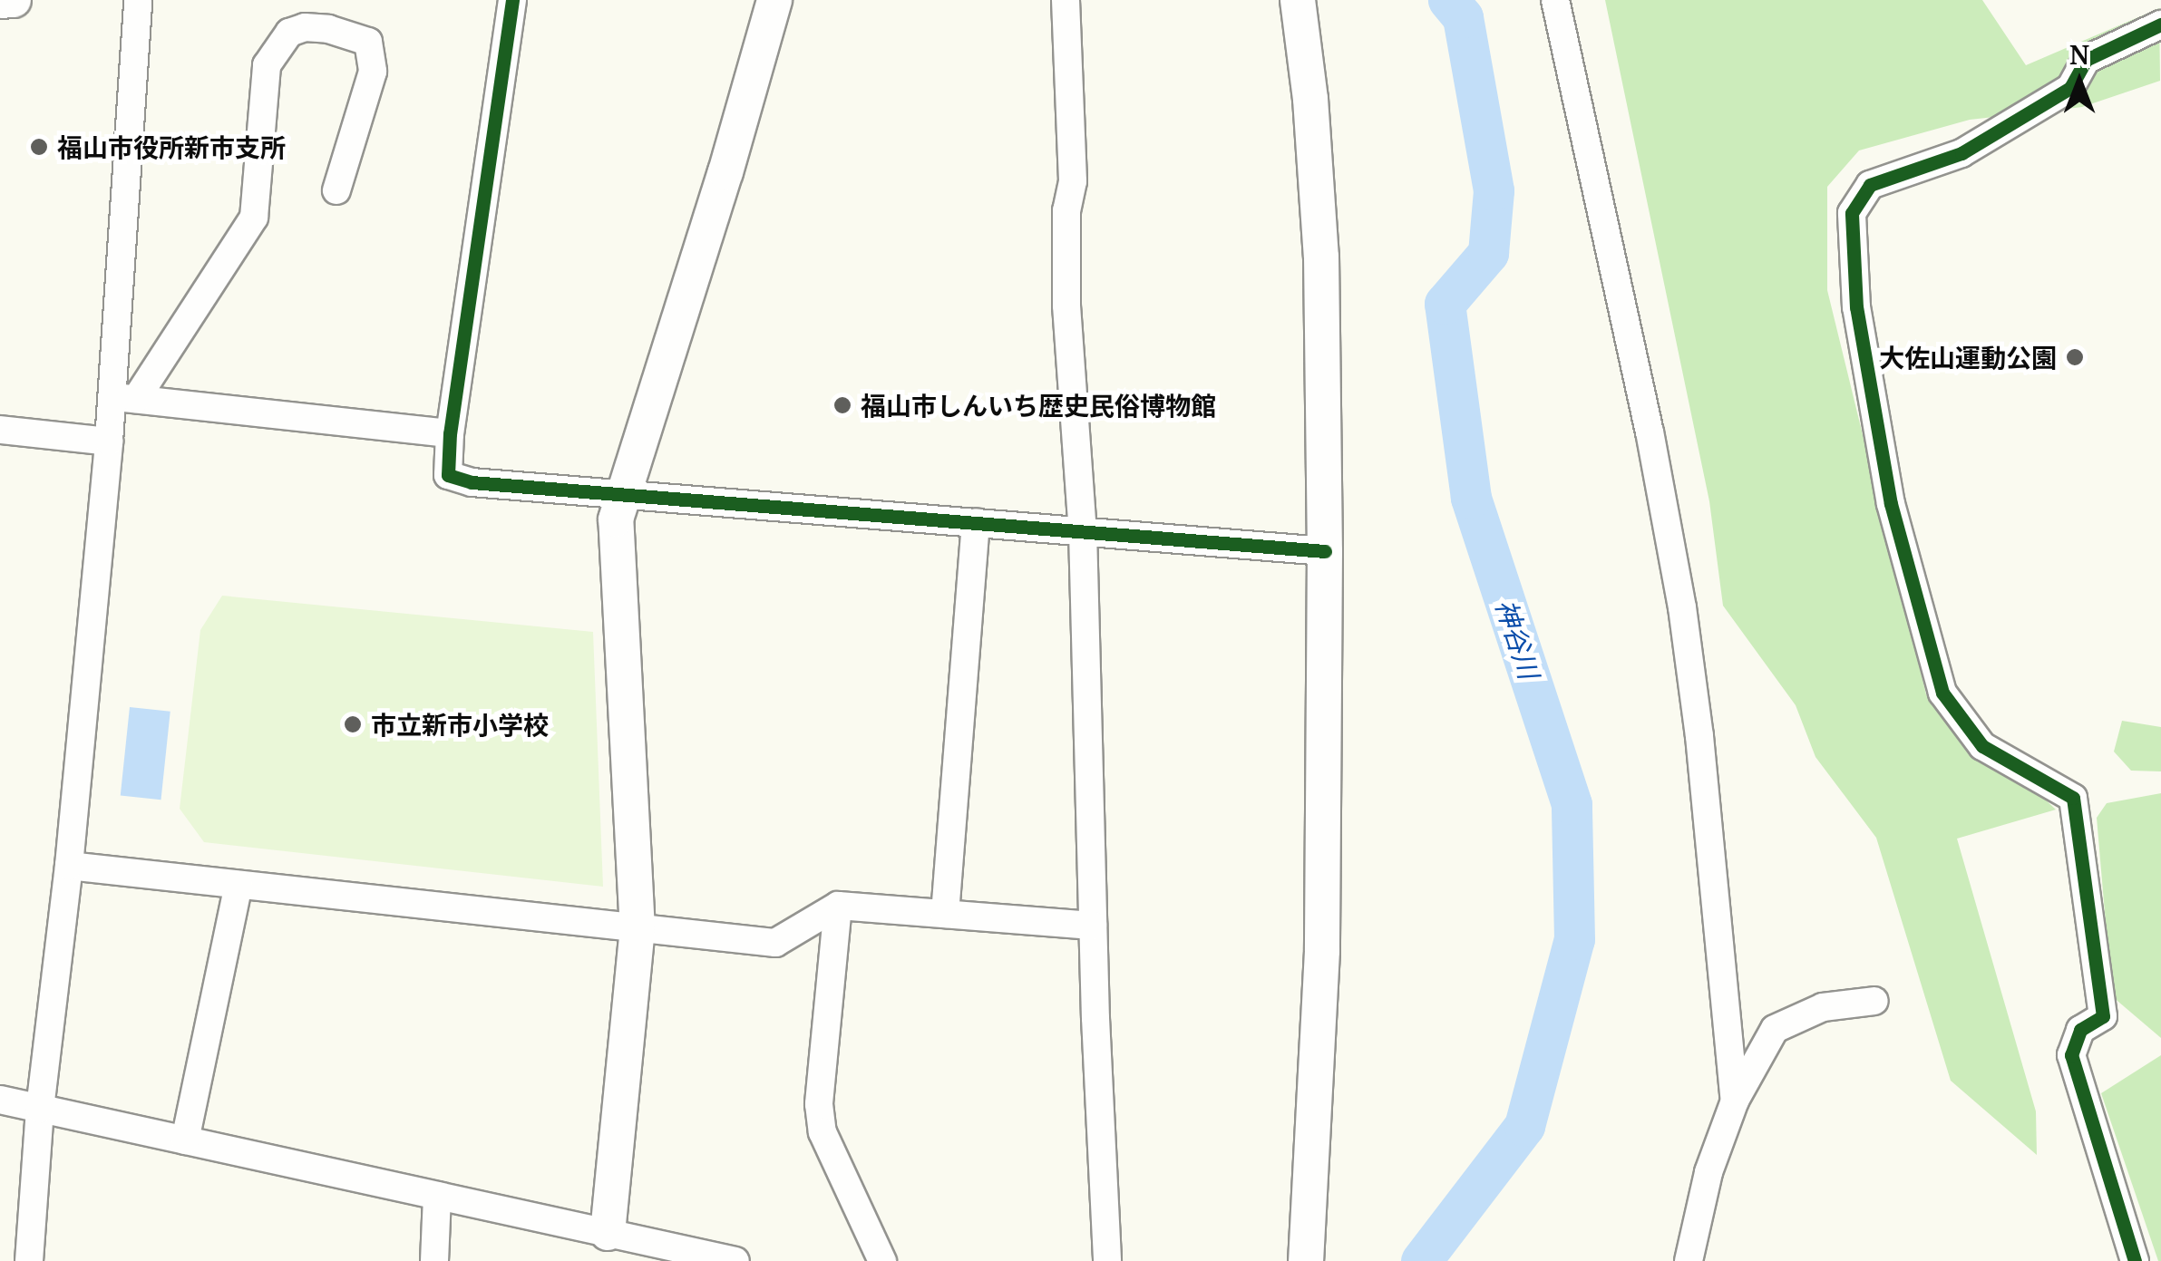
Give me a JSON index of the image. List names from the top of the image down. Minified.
{"water":["神谷川"],"places":["福山市役所新市支所","大佐山運動公園","福山市しんいち歴史民俗博物館","市立新市小学校"],"north":"top"}
